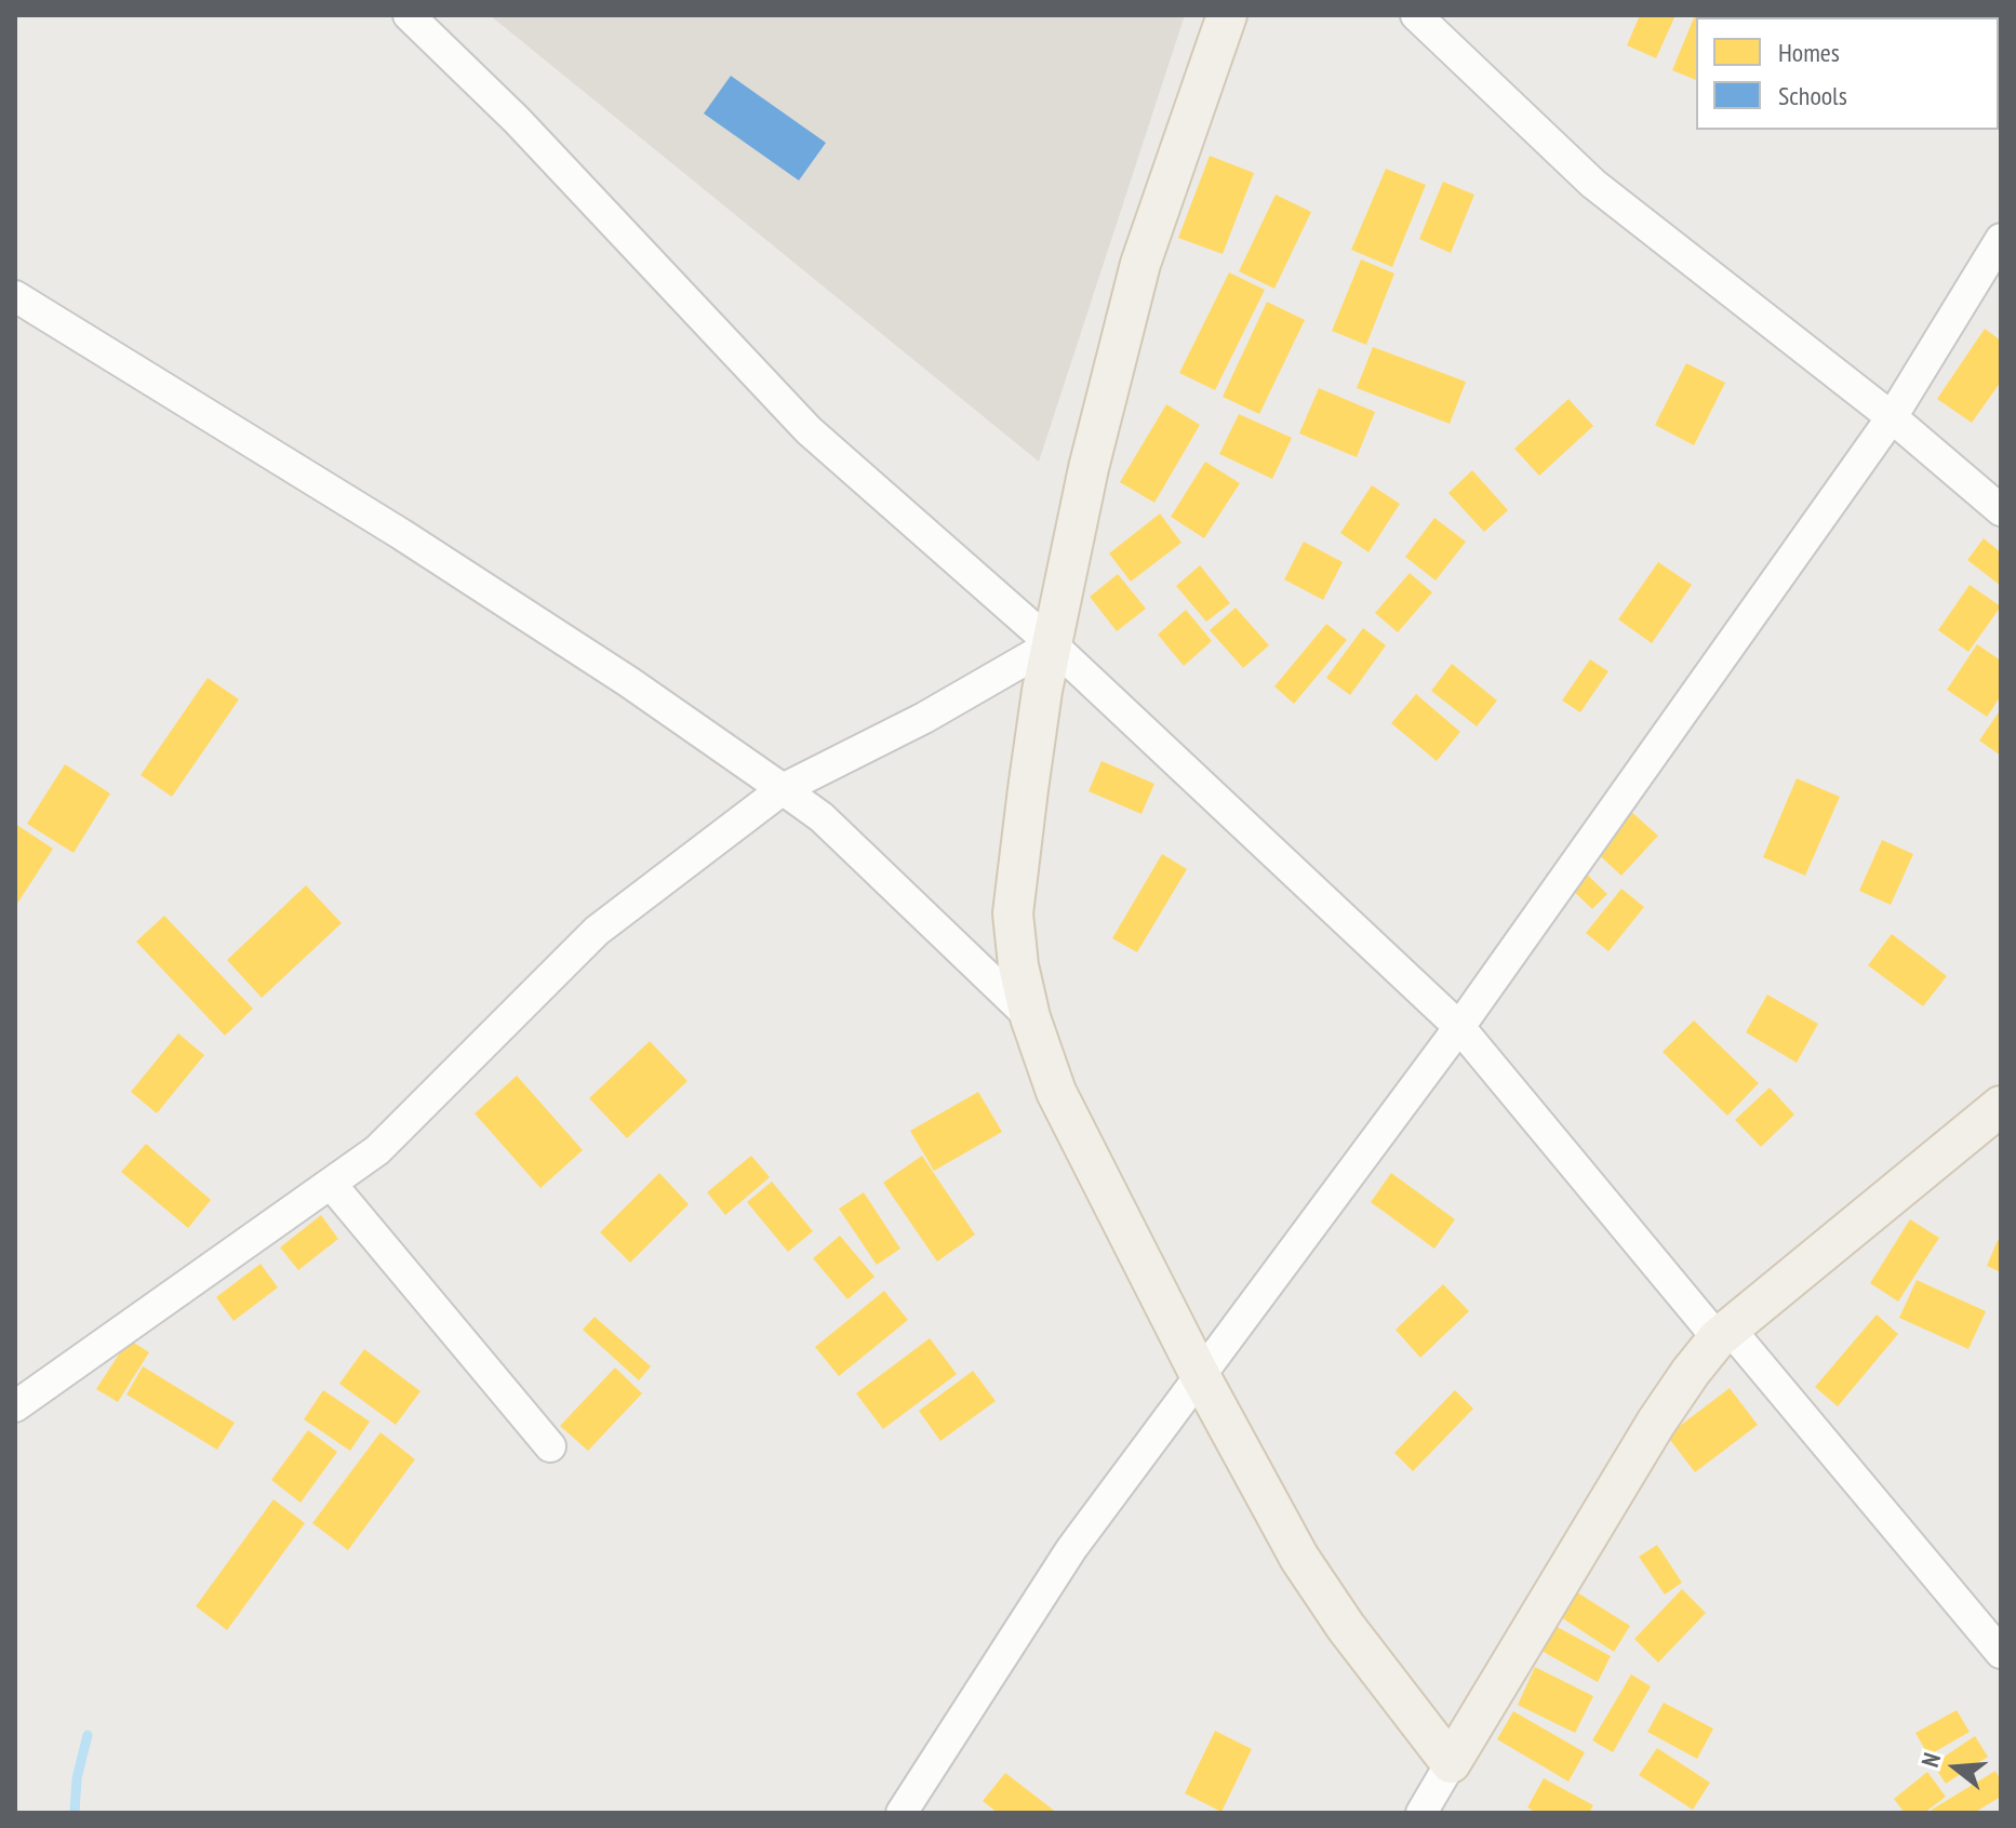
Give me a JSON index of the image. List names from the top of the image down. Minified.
{"legend":["Homes","Schools"],"north":"left"}
